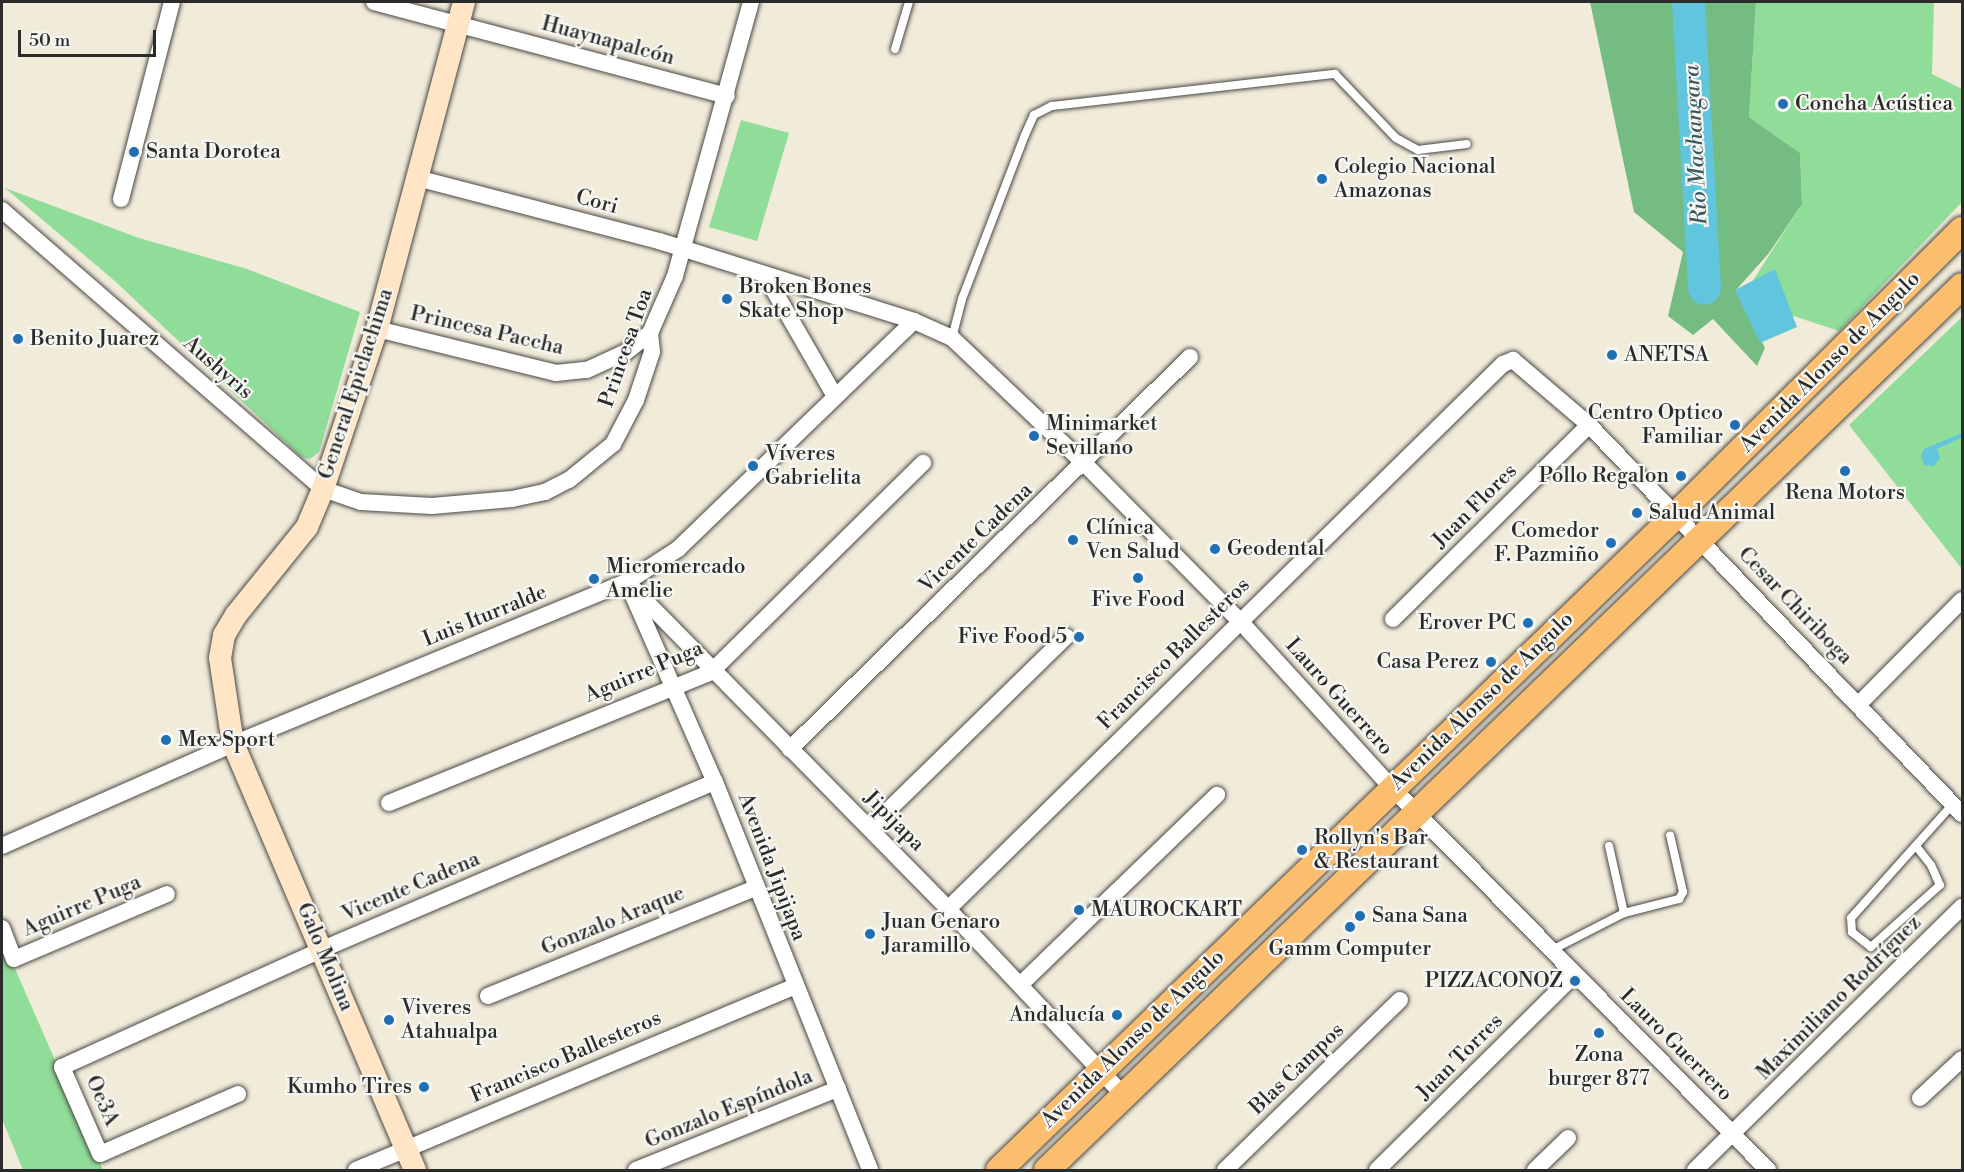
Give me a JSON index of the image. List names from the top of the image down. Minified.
{"streets":{"main road":["Avenida Alonso de Angulo"],"street":["Huaynapalcón","Cori","Princesa Paccha","Princesa Toa","Aushyris","General Epiclachima","Juan Flores","Vicente Cadena","Cesar Chiriboga","Luis Iturralde","Francisco Ballesteros","Aguirre Puga","Lauro Guerrero","Jipijapa","Avenida Jipijapa","Gonzalo Araque","Galo Molina","Maximiliano Rodríguez","Juan Torres","Blas Campos","Oe3A","Gonzalo Espíndola"]},"crossings":[["Huaynapalcón","Princesa Toa"],["Huaynapalcón","General Epiclachima"],["Cori","Princesa Toa"],["Cori","General Epiclachima"],["Cori","Luis Iturralde"],["Cori","Lauro Guerrero"],["Princesa Paccha","Princesa Toa"],["Princesa Paccha","General Epiclachima"],["Princesa Toa","Aushyris"],["Princesa Toa","General Epiclachima"],["Avenida Alonso de Angulo","Cesar Chiriboga"],["Avenida Alonso de Angulo","Lauro Guerrero"],["Avenida Alonso de Angulo","Jipijapa"],["Aushyris","General Epiclachima"],["General Epiclachima","Luis Iturralde"],["General Epiclachima","Galo Molina"],["Juan Flores","Cesar Chiriboga"],["Vicente Cadena","Lauro Guerrero"],["Vicente Cadena","Jipijapa"],["Vicente Cadena","Avenida Jipijapa"],["Vicente Cadena","Galo Molina"],["Vicente Cadena","Oe3A"],["Cesar Chiriboga","Francisco Ballesteros"],["Luis Iturralde","Lauro Guerrero"],["Luis Iturralde","Jipijapa"],["Luis Iturralde","Avenida Jipijapa"],["Luis Iturralde","Galo Molina"],["Francisco Ballesteros","Lauro Guerrero"],["Francisco Ballesteros","Jipijapa"],["Francisco Ballesteros","Avenida Jipijapa"],["Francisco Ballesteros","Galo Molina"],["Aguirre Puga","Jipijapa"],["Aguirre Puga","Avenida Jipijapa"],["Lauro Guerrero","Maximiliano Rodríguez"],["Lauro Guerrero","Juan Torres"],["Jipijapa","Avenida Jipijapa"],["Avenida Jipijapa","Gonzalo Araque"],["Avenida Jipijapa","Gonzalo Espíndola"]],"water":["Rio Machangara"],"places":["Concha Acústica","Santa Dorotea","Colegio Nacional Amazonas","Broken Bones Skate Shop","Benito Juarez","ANETSA","Centro Optico Familiar","Minimarket Sevillano","Víveres Gabrielita","Rena Motors","Pollo Regalon","Salud Animal","Clínica Ven Salud","Comedor F. Pazmiño","Geodental","Five Food","Micromercado Amelie","Erover PC","Five Food 5","Casa Perez","Mex Sport","Rollyn's Bar & Restaurant","MAUROCKART","Sana Sana","Gamm Computer","Juan Genaro Jaramillo","PIZZACONOZ","Andalucía","Viveres Atahualpa","Zona burger 877","Kumho Tires"],"scale_bar":"50 m"}
